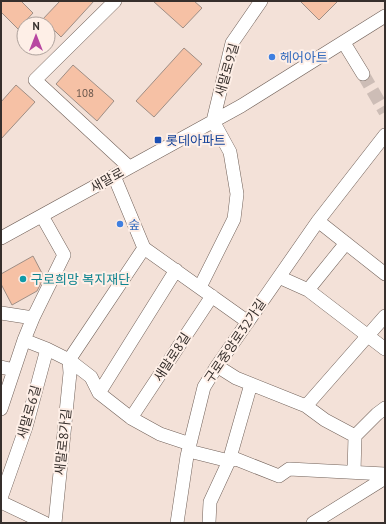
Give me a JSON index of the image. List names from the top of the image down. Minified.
{"streets":{"street":["새말로9길","새말로","구로중앙로32가길","새말로8길","새말로6길","새말로8가길"]},"crossings":[["새말로9길","새말로"],["새말로","새말로6길"]],"places":{"other":["헤어아트","숲","구로희망 복지재단"],"transit":["롯데아파트"]},"house_numbers":["108"],"north":"top"}
